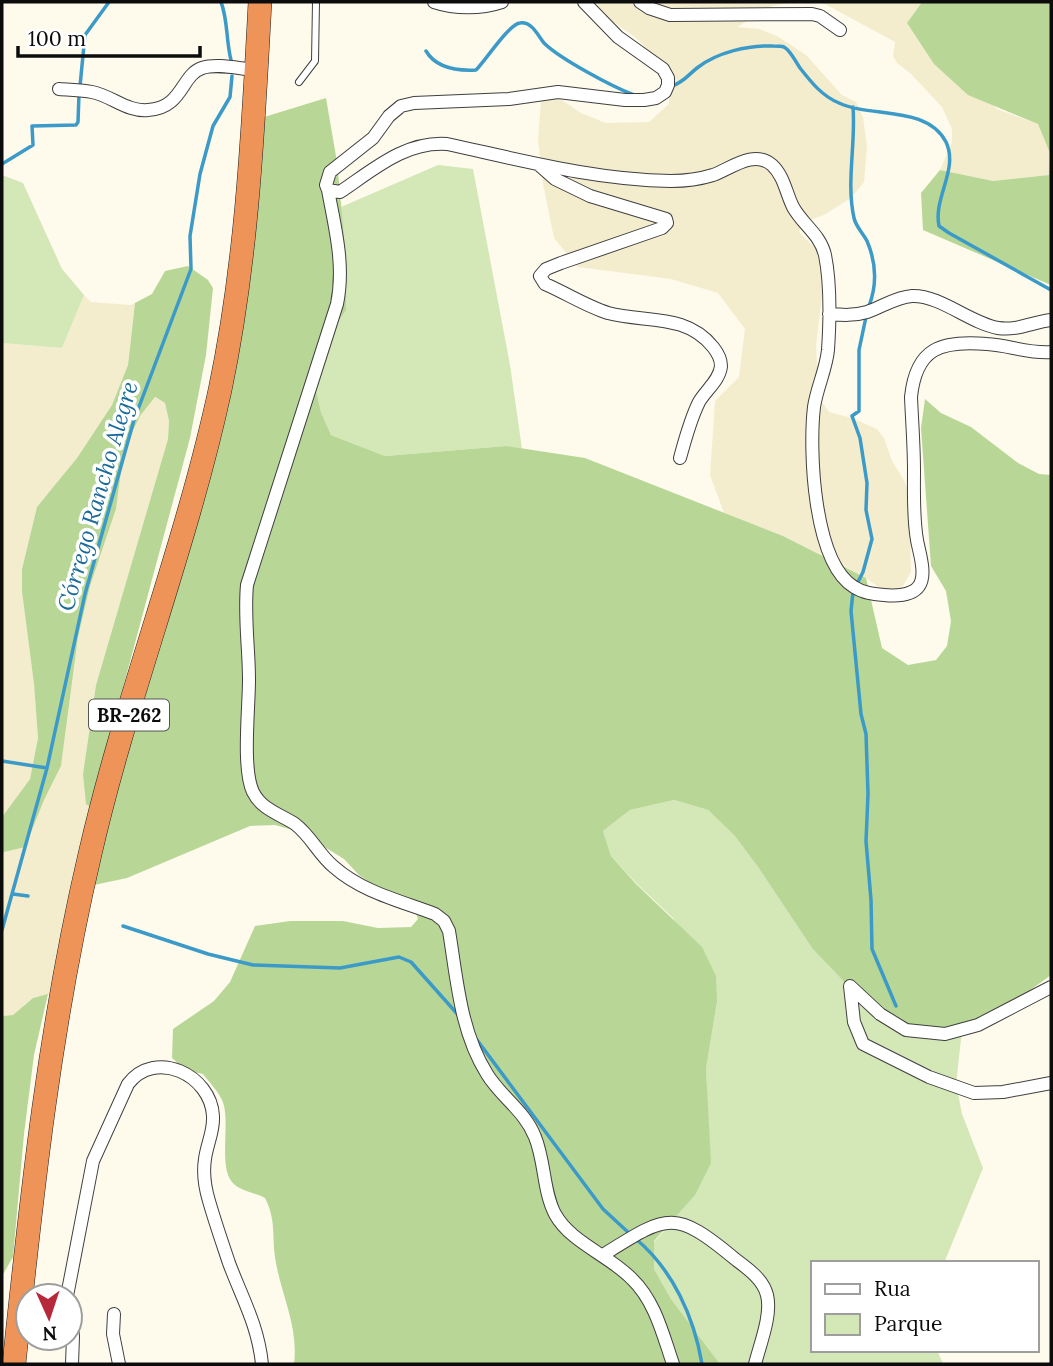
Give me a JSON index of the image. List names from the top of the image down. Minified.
{"streets":{"highway":["BR-262"]},"water":["Córrego Rancho Alegre"],"legend":["Rua","Parque"],"scale_bar":"100 m","north":"bottom"}
